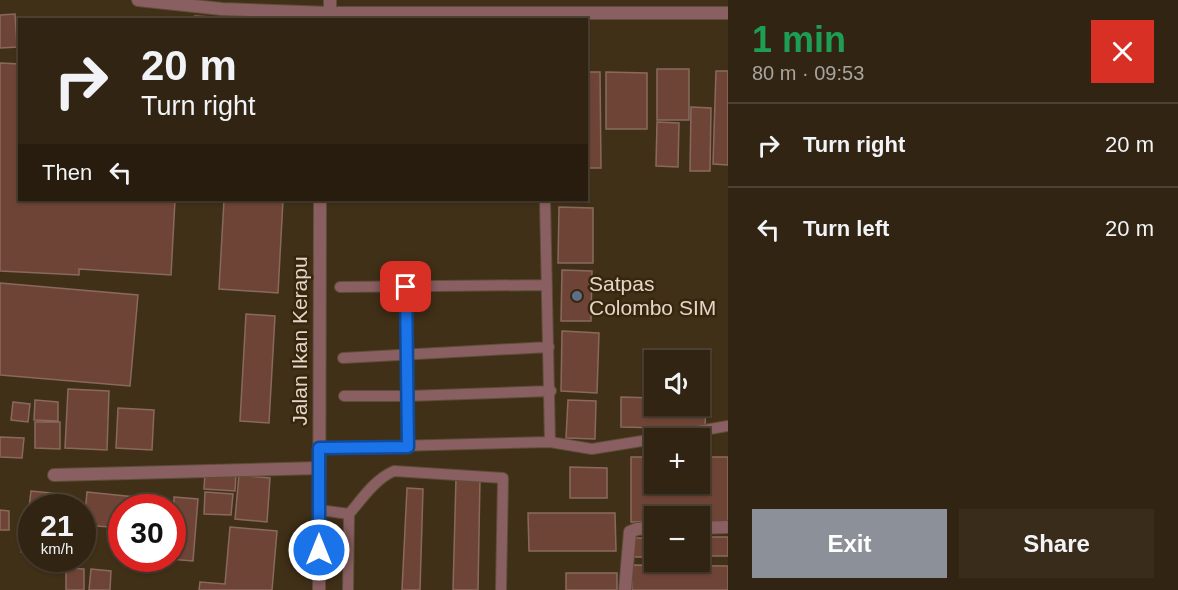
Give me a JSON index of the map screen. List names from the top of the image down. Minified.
{"streets":{"street":["Jalan Ikan Kerapu"]},"places":["Satpas Colombo SIM"],"page":{"heading":["1 min","80 m · 09:53"],"turn":["20 m","Turn right"],"list":[{"name":"Turn right","value":"20 m"},{"name":"Turn left","value":"20 m"}],"then":"Then","map_buttons":["+","−"],"speed":"21 km/h","limit":"30","buttons":["Exit","Share"]}}
